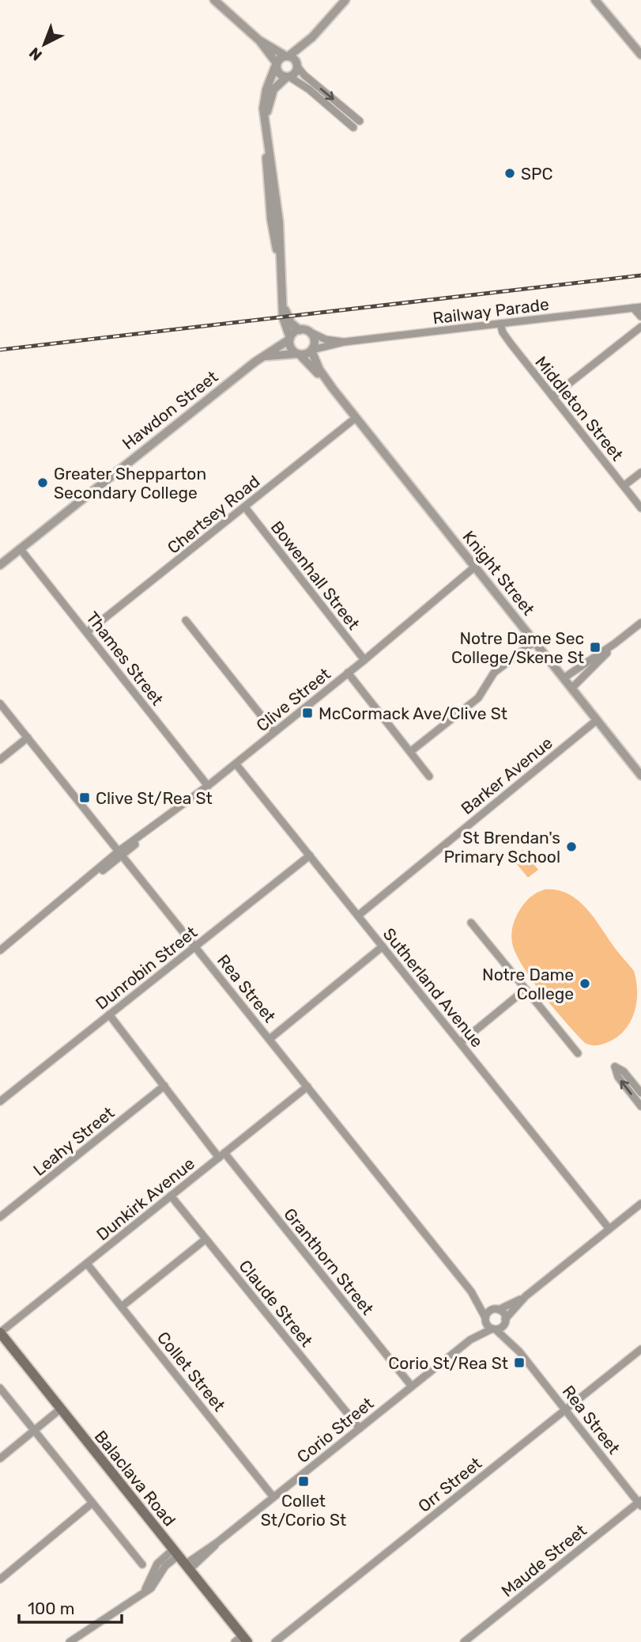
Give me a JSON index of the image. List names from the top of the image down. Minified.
{"streets":{"main road":["Balaclava Road"],"street":["Railway Parade","Middleton Street","Hawdon Street","Chertsey Road","Knight Street","Bowenhall Street","Thames Street","Clive Street","Barker Avenue","Dunrobin Street","Sutherland Avenue","Rea Street","Leahy Street","Dunkirk Avenue","Granthorn Street","Claude Street","Collet Street","Corio Street","Orr Street","Maude Street"]},"crossings":[["Railway Parade","Middleton Street"],["Railway Parade","Hawdon Street"],["Railway Parade","Knight Street"],["Hawdon Street","Knight Street"],["Hawdon Street","Thames Street"],["Chertsey Road","Knight Street"],["Chertsey Road","Bowenhall Street"],["Chertsey Road","Thames Street"],["Knight Street","Clive Street"],["Knight Street","Barker Avenue"],["Bowenhall Street","Clive Street"],["Thames Street","Clive Street"],["Clive Street","Sutherland Avenue"],["Clive Street","Rea Street"],["Barker Avenue","Sutherland Avenue"],["Dunrobin Street","Sutherland Avenue"],["Dunrobin Street","Rea Street"],["Dunrobin Street","Granthorn Street"],["Rea Street","Dunkirk Avenue"],["Rea Street","Corio Street"],["Rea Street","Orr Street"],["Rea Street","Maude Street"],["Leahy Street","Granthorn Street"],["Dunkirk Avenue","Granthorn Street"],["Dunkirk Avenue","Claude Street"],["Dunkirk Avenue","Collet Street"],["Dunkirk Avenue","Balaclava Road"],["Granthorn Street","Corio Street"],["Claude Street","Corio Street"],["Collet Street","Corio Street"],["Corio Street","Balaclava Road"]],"places":{"other":["SPC","Greater Shepparton Secondary College","St Brendan's Primary School","Notre Dame College"],"transit":["Notre Dame Sec College/Skene St","McCormack Ave/Clive St","Clive St/Rea St","Corio St/Rea St","Collet St/Corio St"]},"scale_bar":"100 m","north":"bottom left"}
